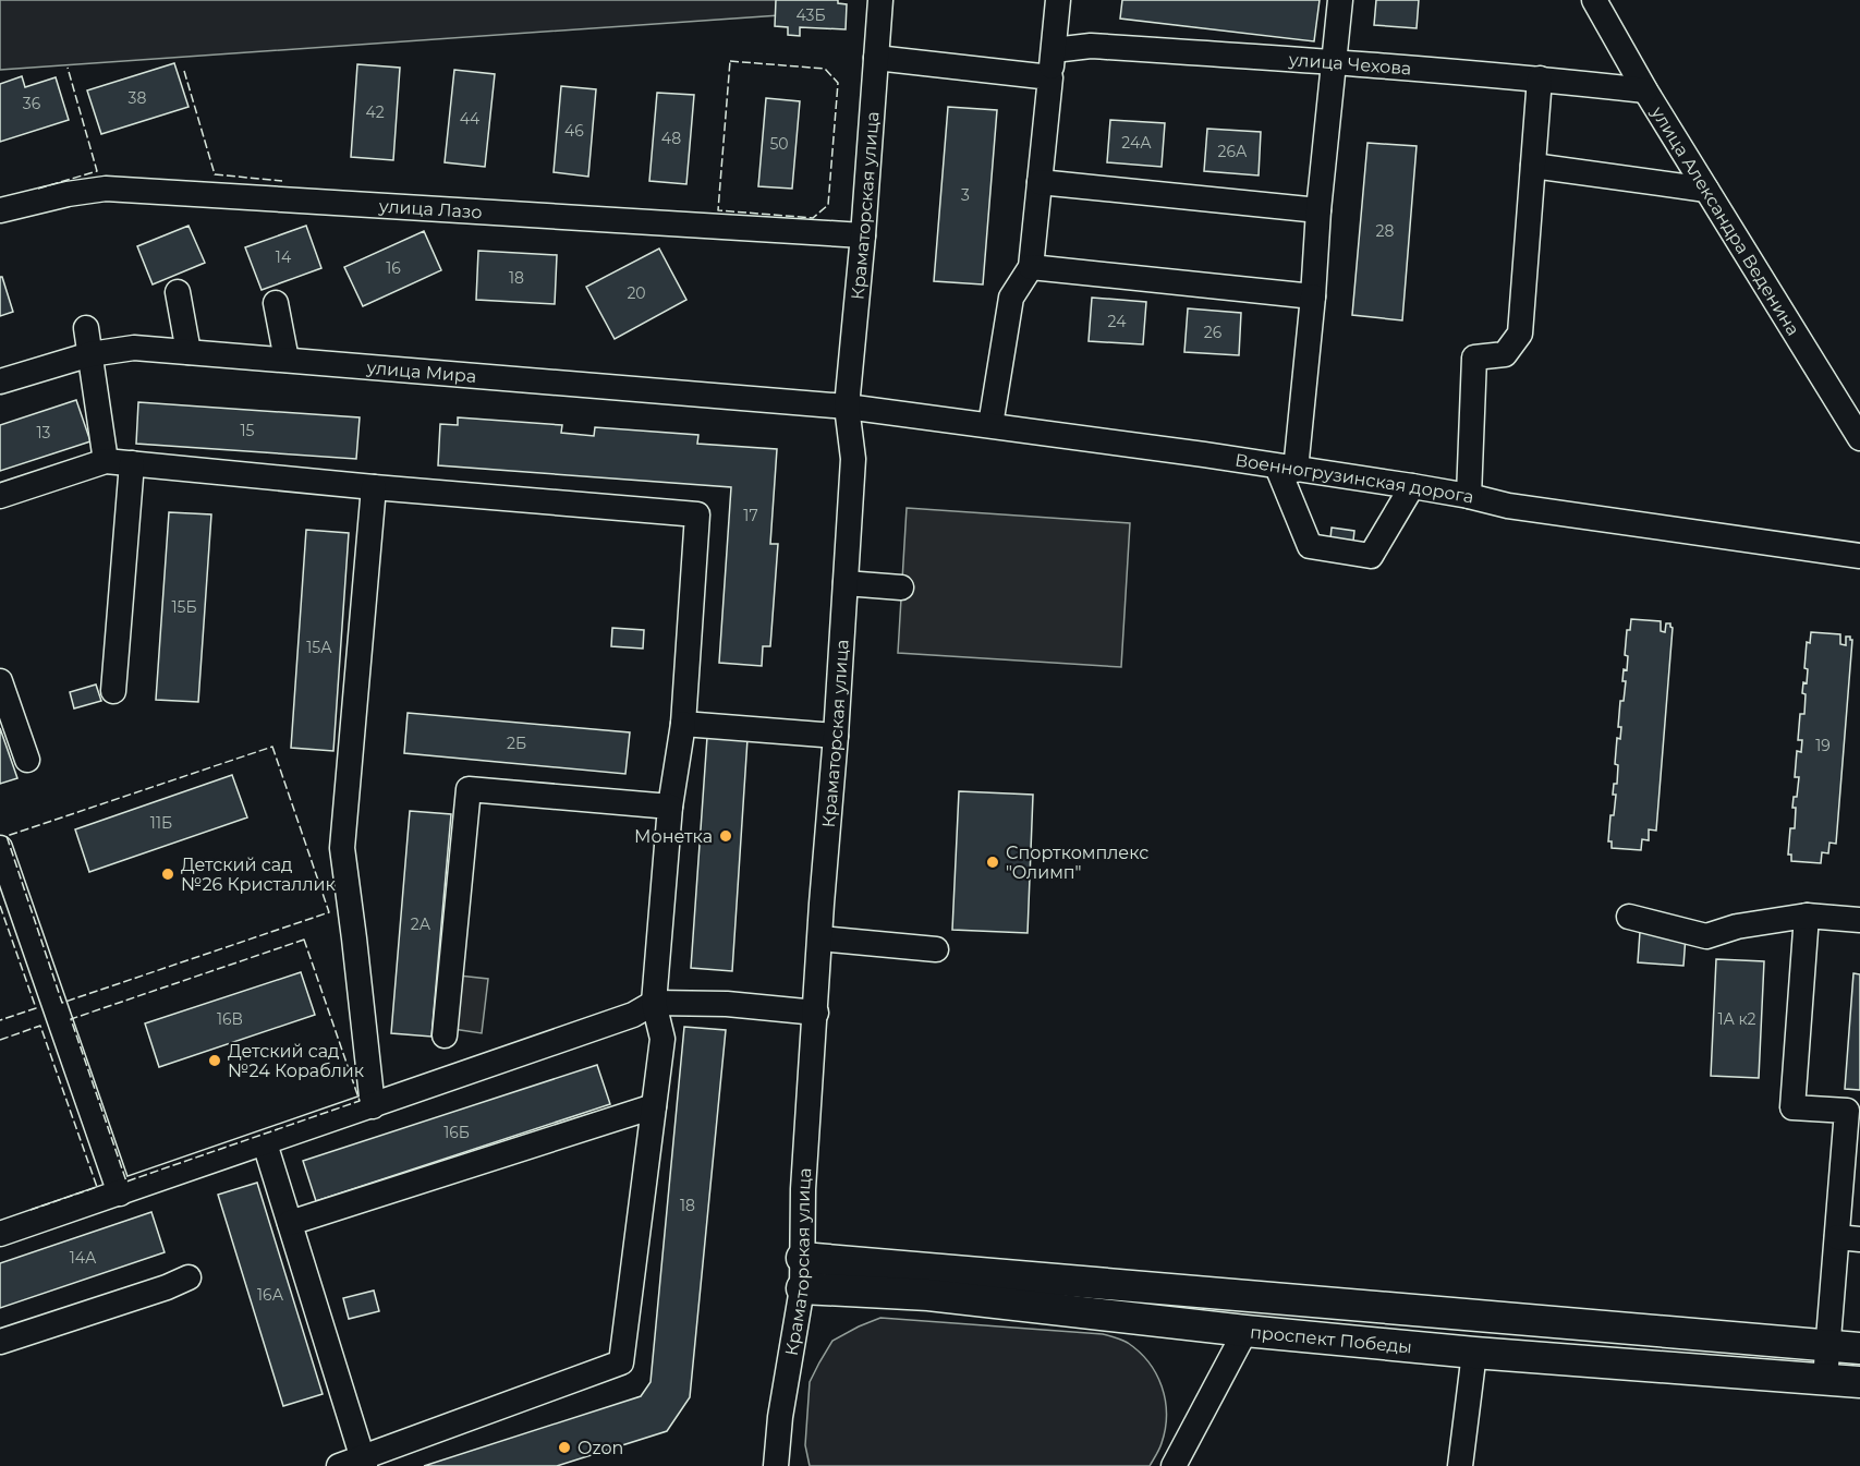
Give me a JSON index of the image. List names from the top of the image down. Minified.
{"streets":{"main road":["проспект Победы"],"street":["улица Чехова","Краматорская улица","улица Лазо","улица Александра Веденина","улица Мира","Военногрузинская дорога"]},"crossings":[["улица Чехова","улица Александра Веденина"],["Краматорская улица","улица Лазо"],["Краматорская улица","улица Мира"],["Краматорская улица","Военногрузинская дорога"],["Краматорская улица","проспект Победы"],["улица Мира","Военногрузинская дорога"]],"places":["Монетка","Спорткомплекс \"Олимп\"","Детский сад №26 Кристаллик","Детский сад №24 Кораблик","Ozon"],"house_numbers":["43Б","38","36","42","44","46","48","24А","50","26А","3","28","14","16","18","20","24","26","15","13","17","15Б","15А","2Б","19","11Б","2А","16В","1А к2","16Б","18","14А","16А"]}
